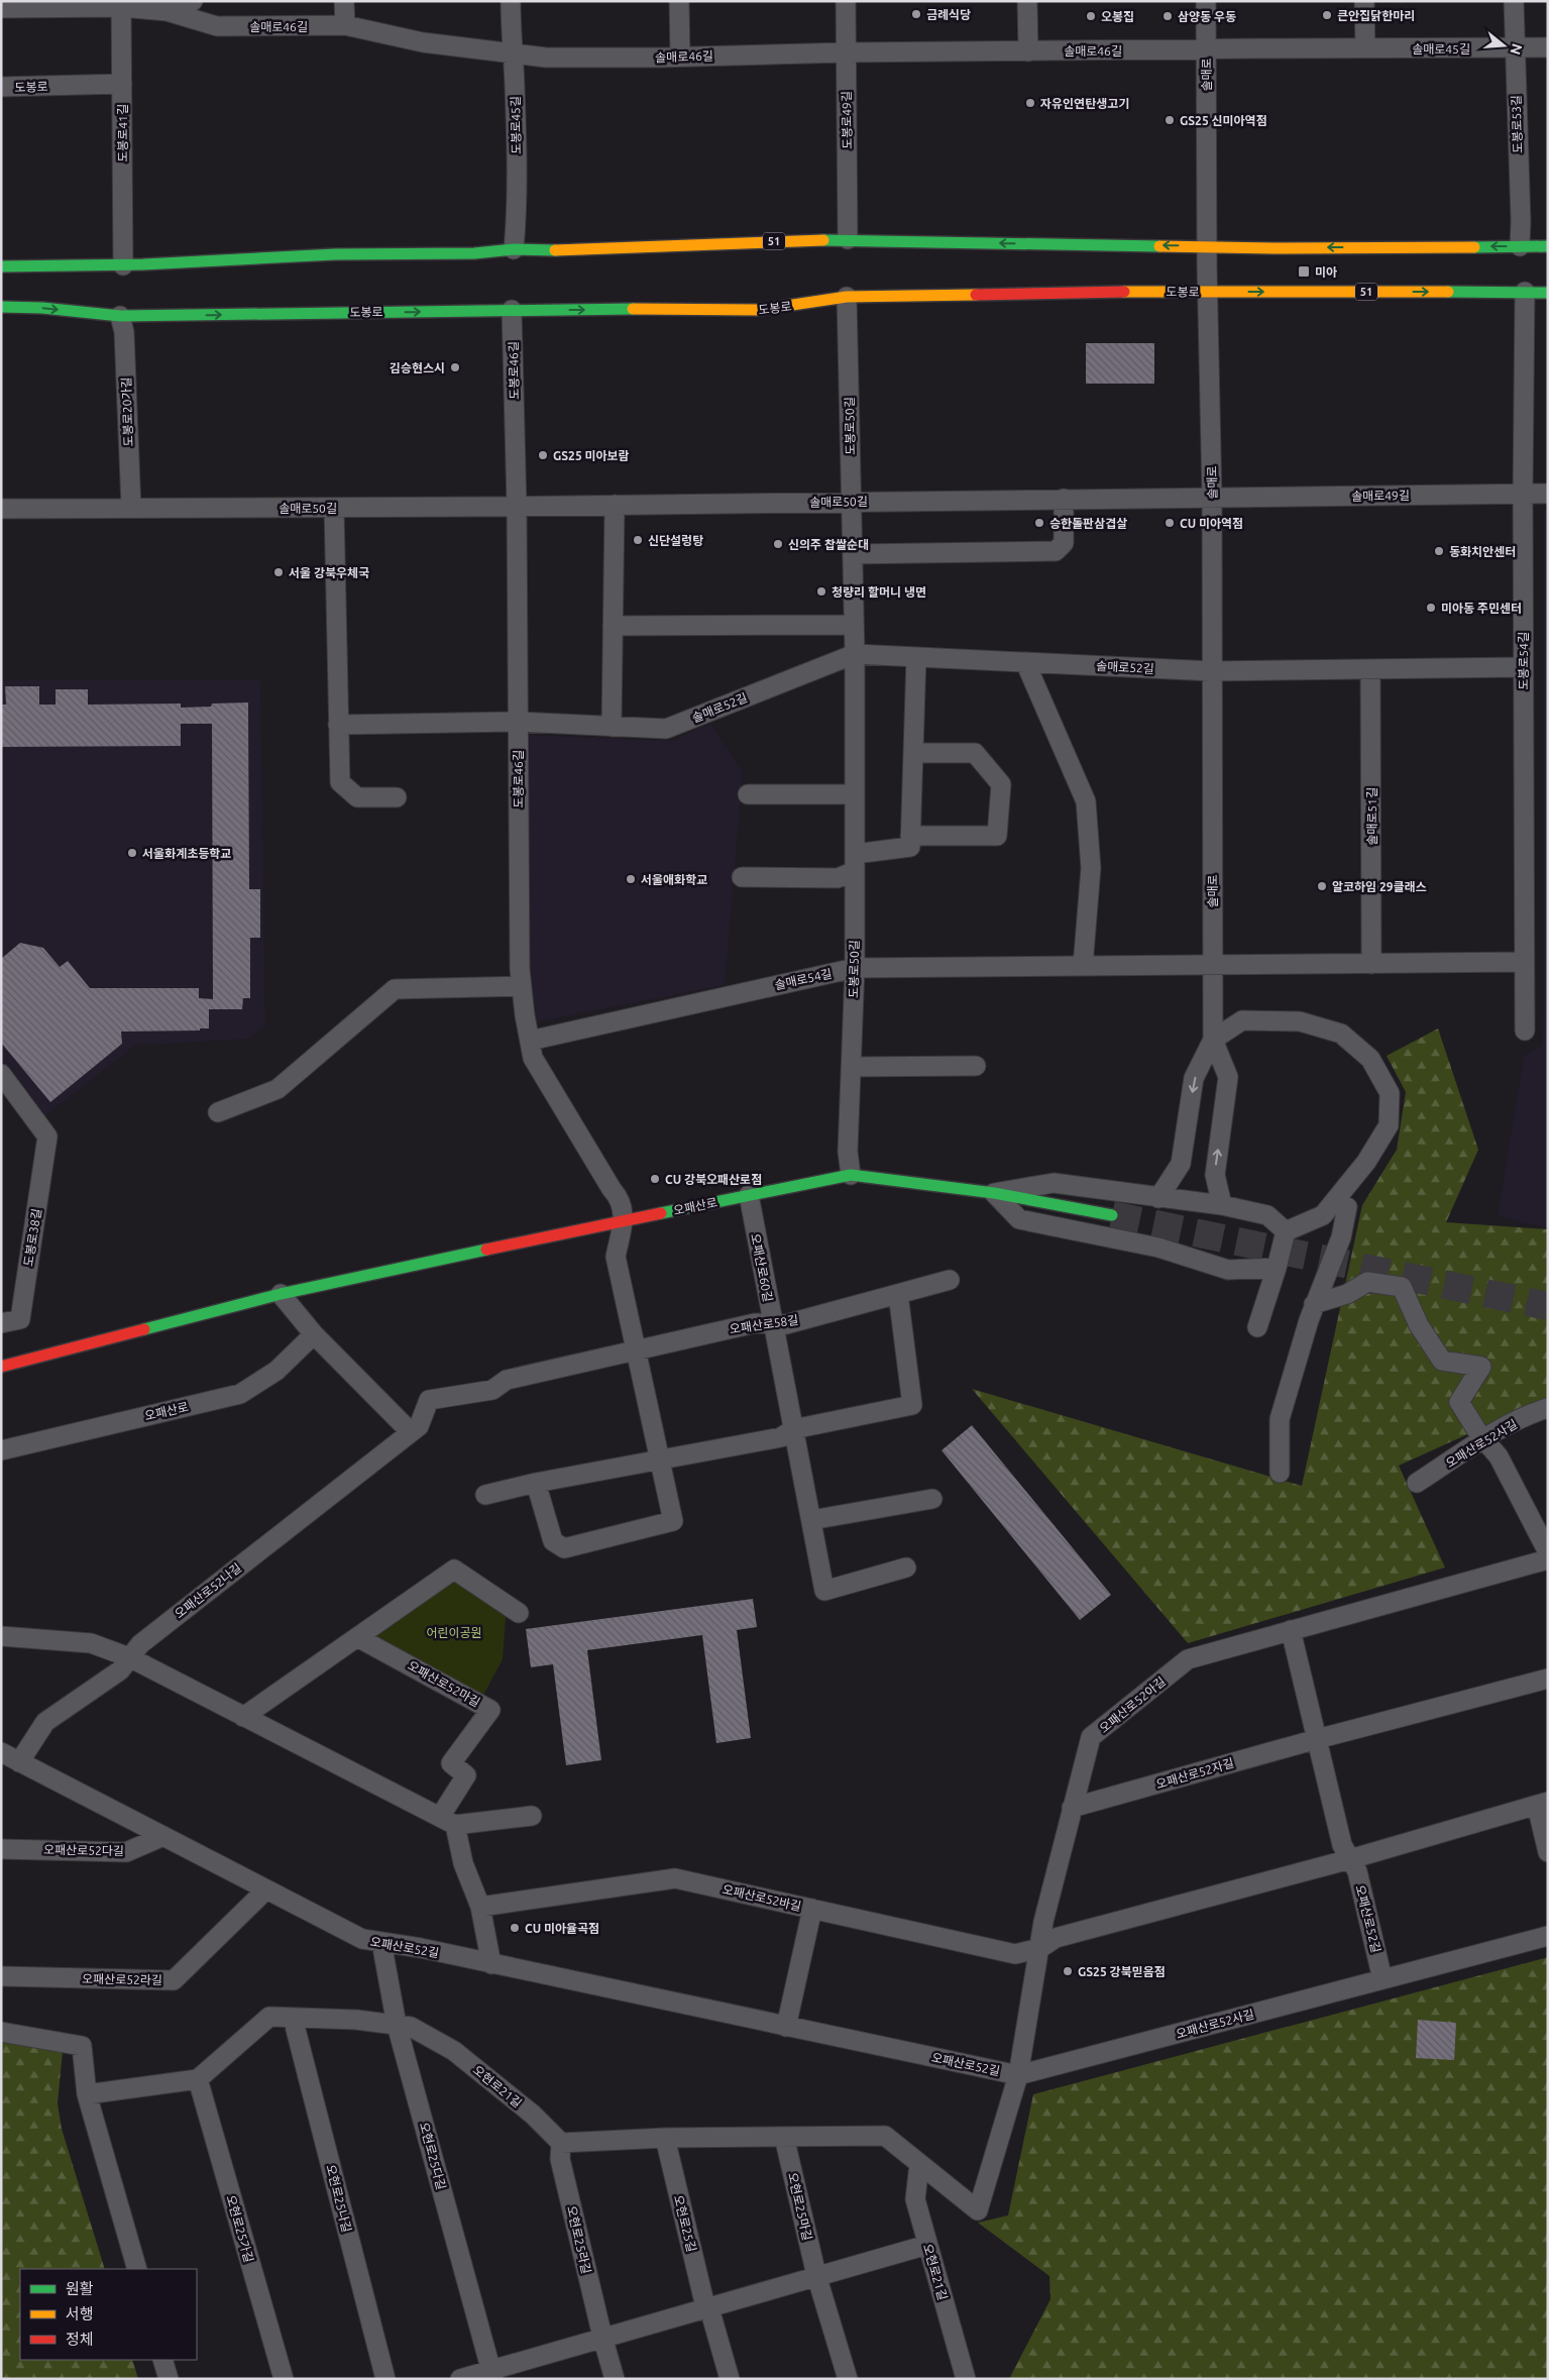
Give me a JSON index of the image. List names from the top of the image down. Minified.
{"streets":{"main road":["도봉로","51","오패산로"],"street":["솔매로46길","솔매로45길","솔매로","도봉로49길","도봉로53길","도봉로45길","도봉로41길","도봉로46길","도봉로20가길","도봉로50길","솔매로49길","솔매로50길","도봉로54길","솔매로52길","솔매로51길","솔매로54길","도봉로38길","오패산로60길","오패산로58길","오패산로52사길","오패산로52나길","오패산로52마길","오패산로52아길","오패산로52자길","오패산로52다길","오패산로52바길","오패산로52길","오패산로52라길","오현로21길","오현로25다길","오현로25나길","오현로25마길","오현로25길","오현로25가길","오현로25라길"]},"crossings":[["솔매로46길","솔매로45길"],["솔매로46길","솔매로"],["솔매로46길","도봉로49길"],["솔매로46길","도봉로45길"],["솔매로45길","솔매로"],["솔매로45길","도봉로53길"],["솔매로","도봉로"],["솔매로","51"],["솔매로","솔매로49길"],["솔매로","솔매로50길"],["솔매로","솔매로52길"],["솔매로","솔매로54길"],["도봉로","도봉로41길"],["도봉로","도봉로46길"],["도봉로","도봉로20가길"],["도봉로","도봉로50길"],["도봉로","도봉로54길"],["도봉로49길","51"],["도봉로53길","51"],["도봉로45길","51"],["도봉로41길","51"],["도봉로46길","솔매로50길"],["도봉로46길","솔매로52길"],["도봉로46길","솔매로54길"],["도봉로46길","오패산로"],["도봉로20가길","솔매로50길"],["도봉로50길","솔매로50길"],["도봉로50길","솔매로52길"],["도봉로50길","솔매로54길"],["도봉로50길","오패산로"],["솔매로49길","솔매로50길"],["솔매로49길","도봉로54길"],["오패산로","오패산로60길"],["오패산로60길","오패산로58길"],["오패산로58길","오패산로52나길"],["오패산로52사길","오패산로52길"],["오패산로52나길","오패산로52길"],["오패산로52아길","오패산로52자길"],["오패산로52아길","오패산로52바길"],["오패산로52다길","오패산로52길"],["오패산로52길","오패산로52라길"],["오패산로52길","오현로25다길"],["오현로21길","오현로25다길"],["오현로21길","오현로25나길"],["오현로21길","오현로25가길"],["오현로21길","오현로25라길"]],"one_way":["도봉로"],"parks":["어린이공원"],"places":{"other":["금례식당","큰안집닭한마리","오봉집","삼양동 우동","자유인연탄생고기","GS25 신미아역점","김승현스시","GS25 미아보람","승한돌판삼겹살","CU 미아역점","신단설렁탕","신의주 찹쌀순대","동화치안센터","서울 강북우체국","청량리 할머니 냉면","미아동 주민센터","서울화계초등학교","서울애화학교","알코하임 29클래스","CU 강북오패산로점","CU 미아율곡점","GS25 강북믿음점"],"transit":["미아"]},"legend":["원활","서행","정체"],"north":"right"}
